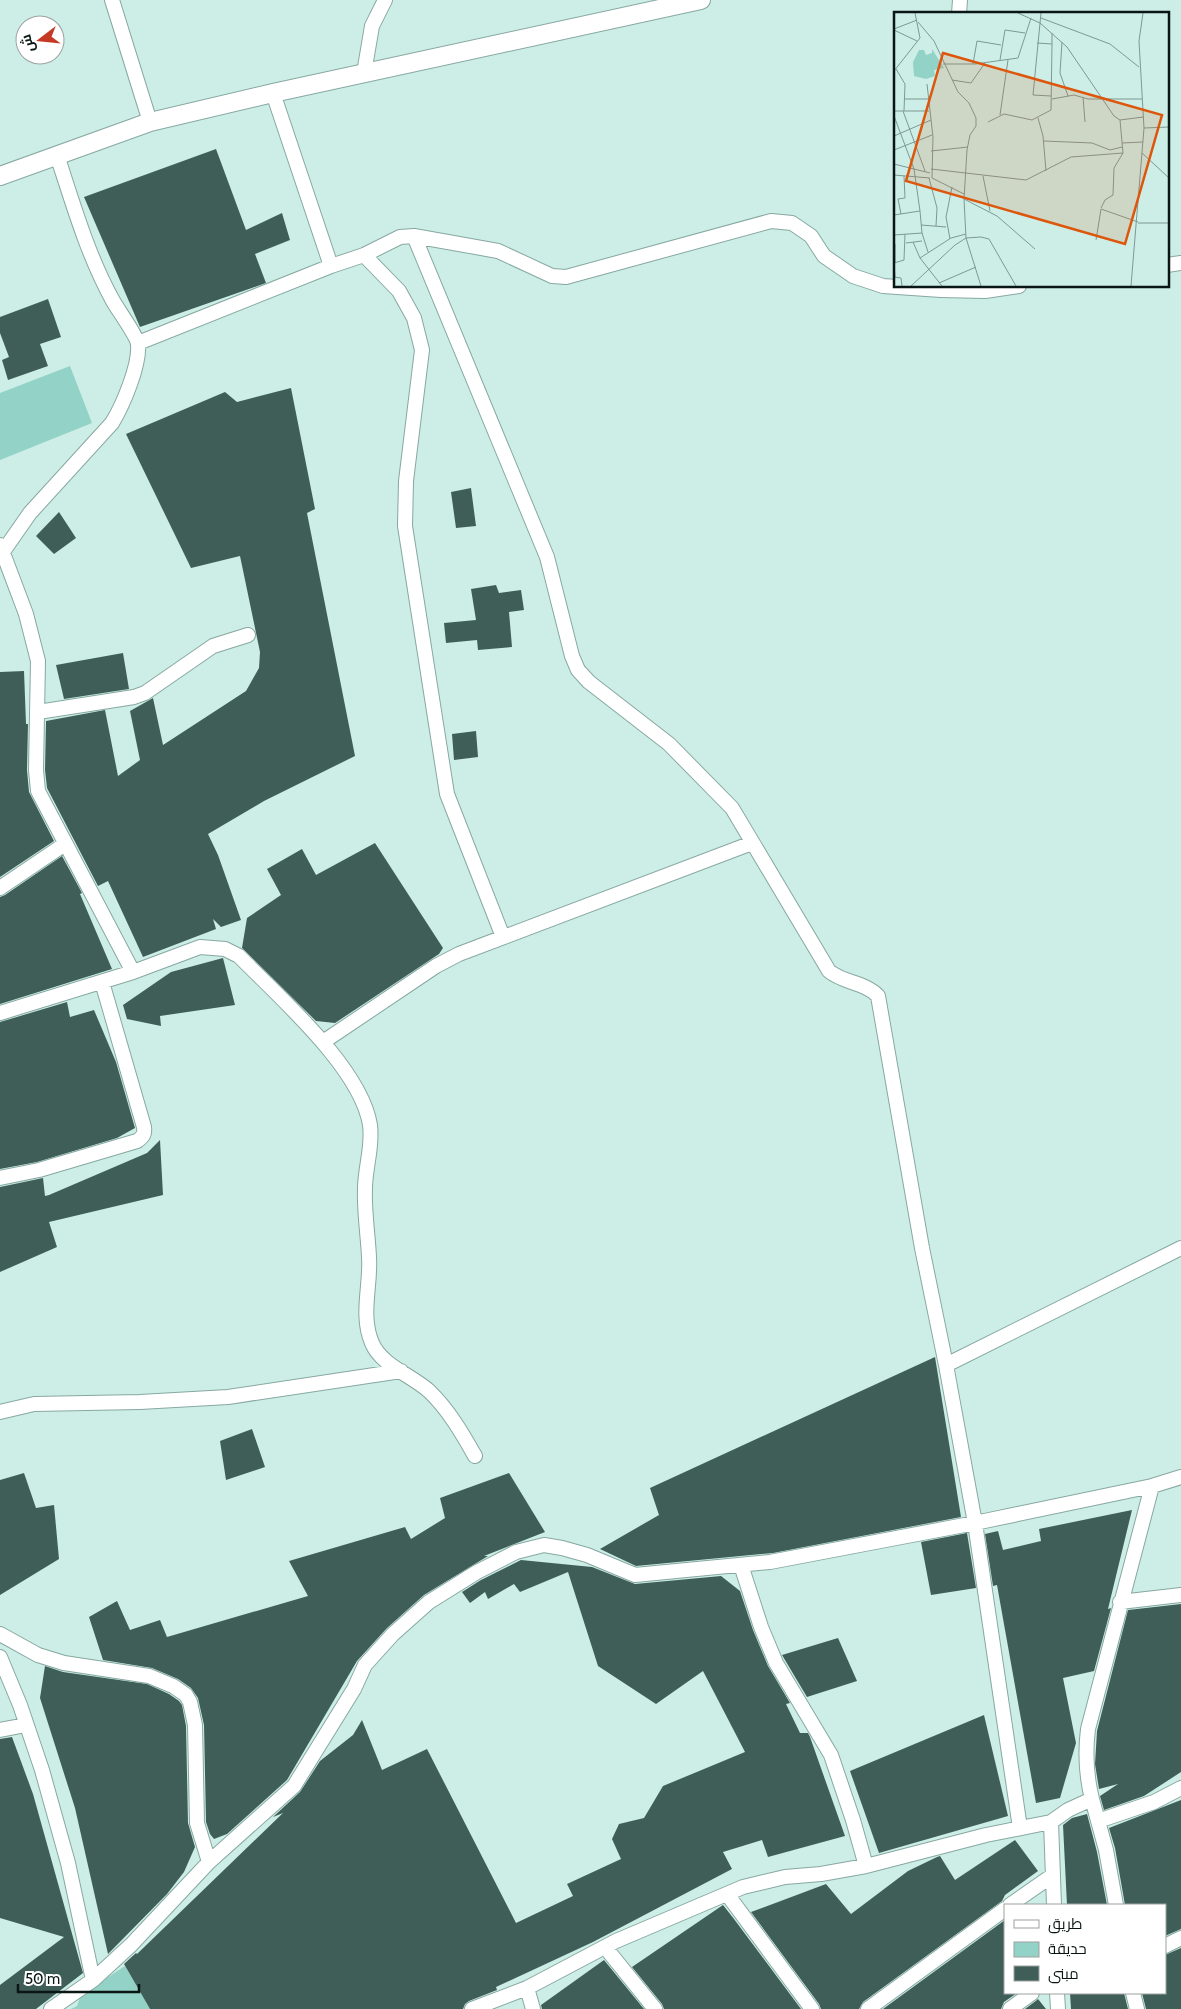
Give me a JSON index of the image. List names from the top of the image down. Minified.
{"legend":["طريق","حديقة","مبنى"],"scale_bar":"50 m","north":"left"}
